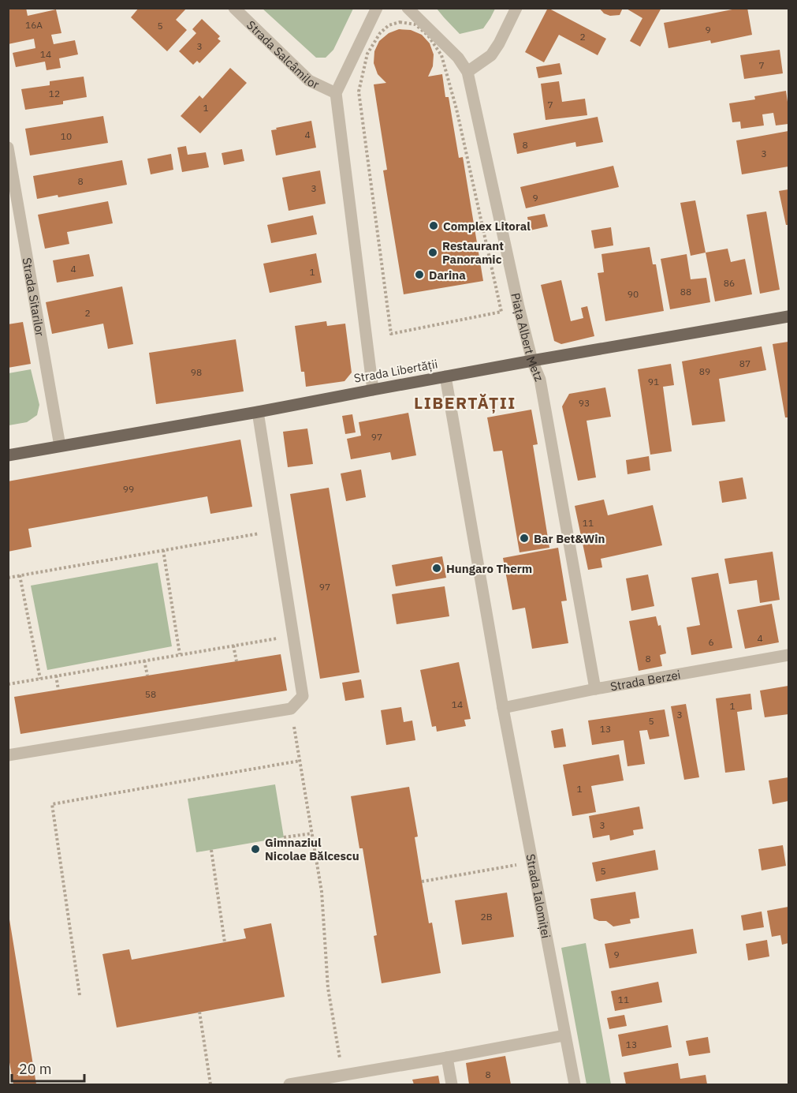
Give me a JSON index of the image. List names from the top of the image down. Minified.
{"streets":{"main road":["Strada Libertății"],"street":["Strada Salcâmilor","Strada Sitarilor","Piața Albert Metz","Strada Berzei","Strada Ialomiței"]},"crossings":[["Strada Sitarilor","Strada Libertății"],["Piața Albert Metz","Strada Libertății"],["Piața Albert Metz","Strada Berzei"],["Strada Berzei","Strada Ialomiței"]],"districts":["LIBERTĂȚII"],"places":["Complex Litoral","Restaurant Panoramic","Darina","Bar Bet&Win","Hungaro Therm","Gimnaziul Nicolae Bălcescu"],"house_numbers":["16A","5","9","2","3","14","7","12","7","1","4","10","8","3","8","3","9","4","1","86","88","90","2","87","89","98","91","93","97","99","11","97","4","6","8","58","14","1","3","5","13","1","3","5","2B","9","11","13","8"],"scale_bar":"20 m"}
